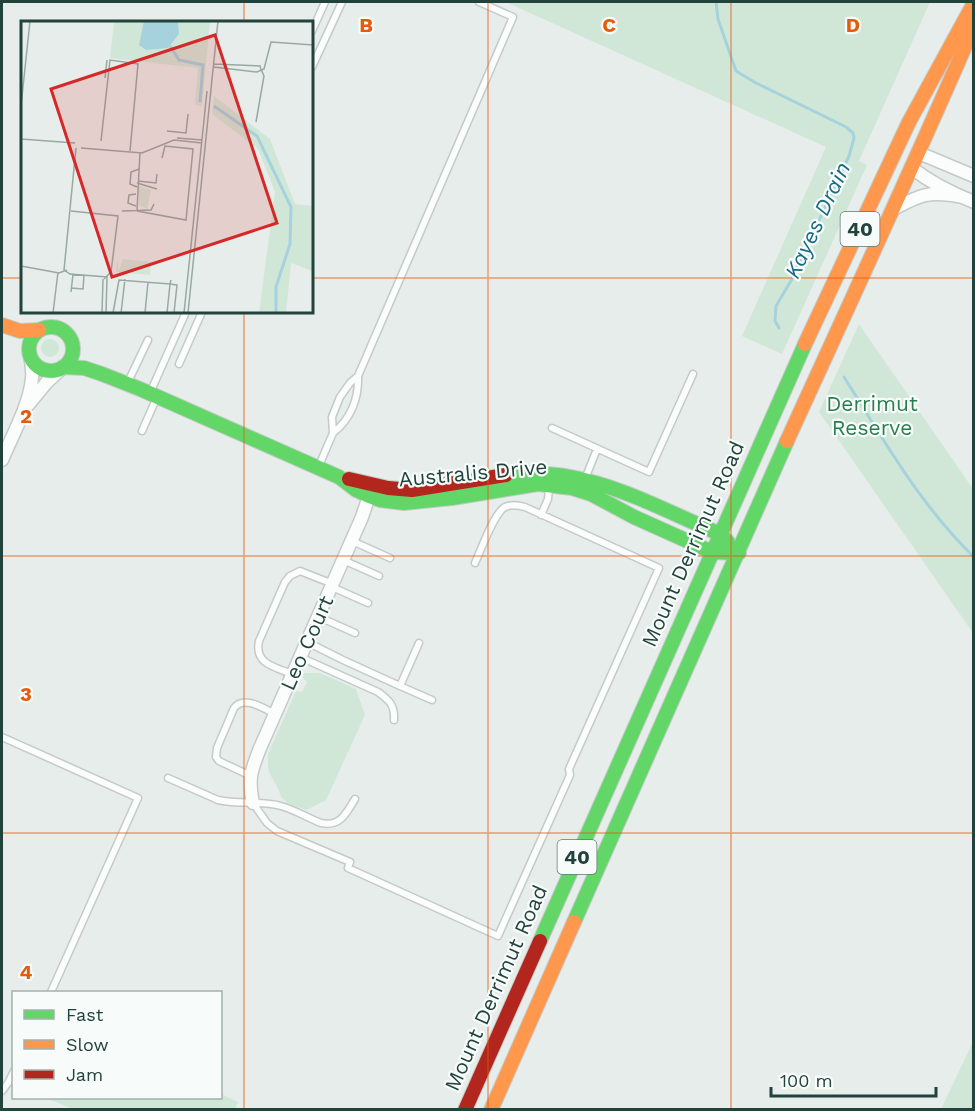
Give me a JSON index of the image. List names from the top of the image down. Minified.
{"streets":{"main road":["40","Australis Drive","Mount Derrimut Road"],"street":["Leo Court"]},"crossings":[["Australis Drive","Mount Derrimut Road"],["Australis Drive","Leo Court"]],"water":["Kayes Drain"],"parks":["Derrimut Reserve"],"legend":["Fast","Slow","Jam"],"scale_bar":"100 m","grid":{"columns":["B","C","D"],"rows":["2","3","4"]}}
